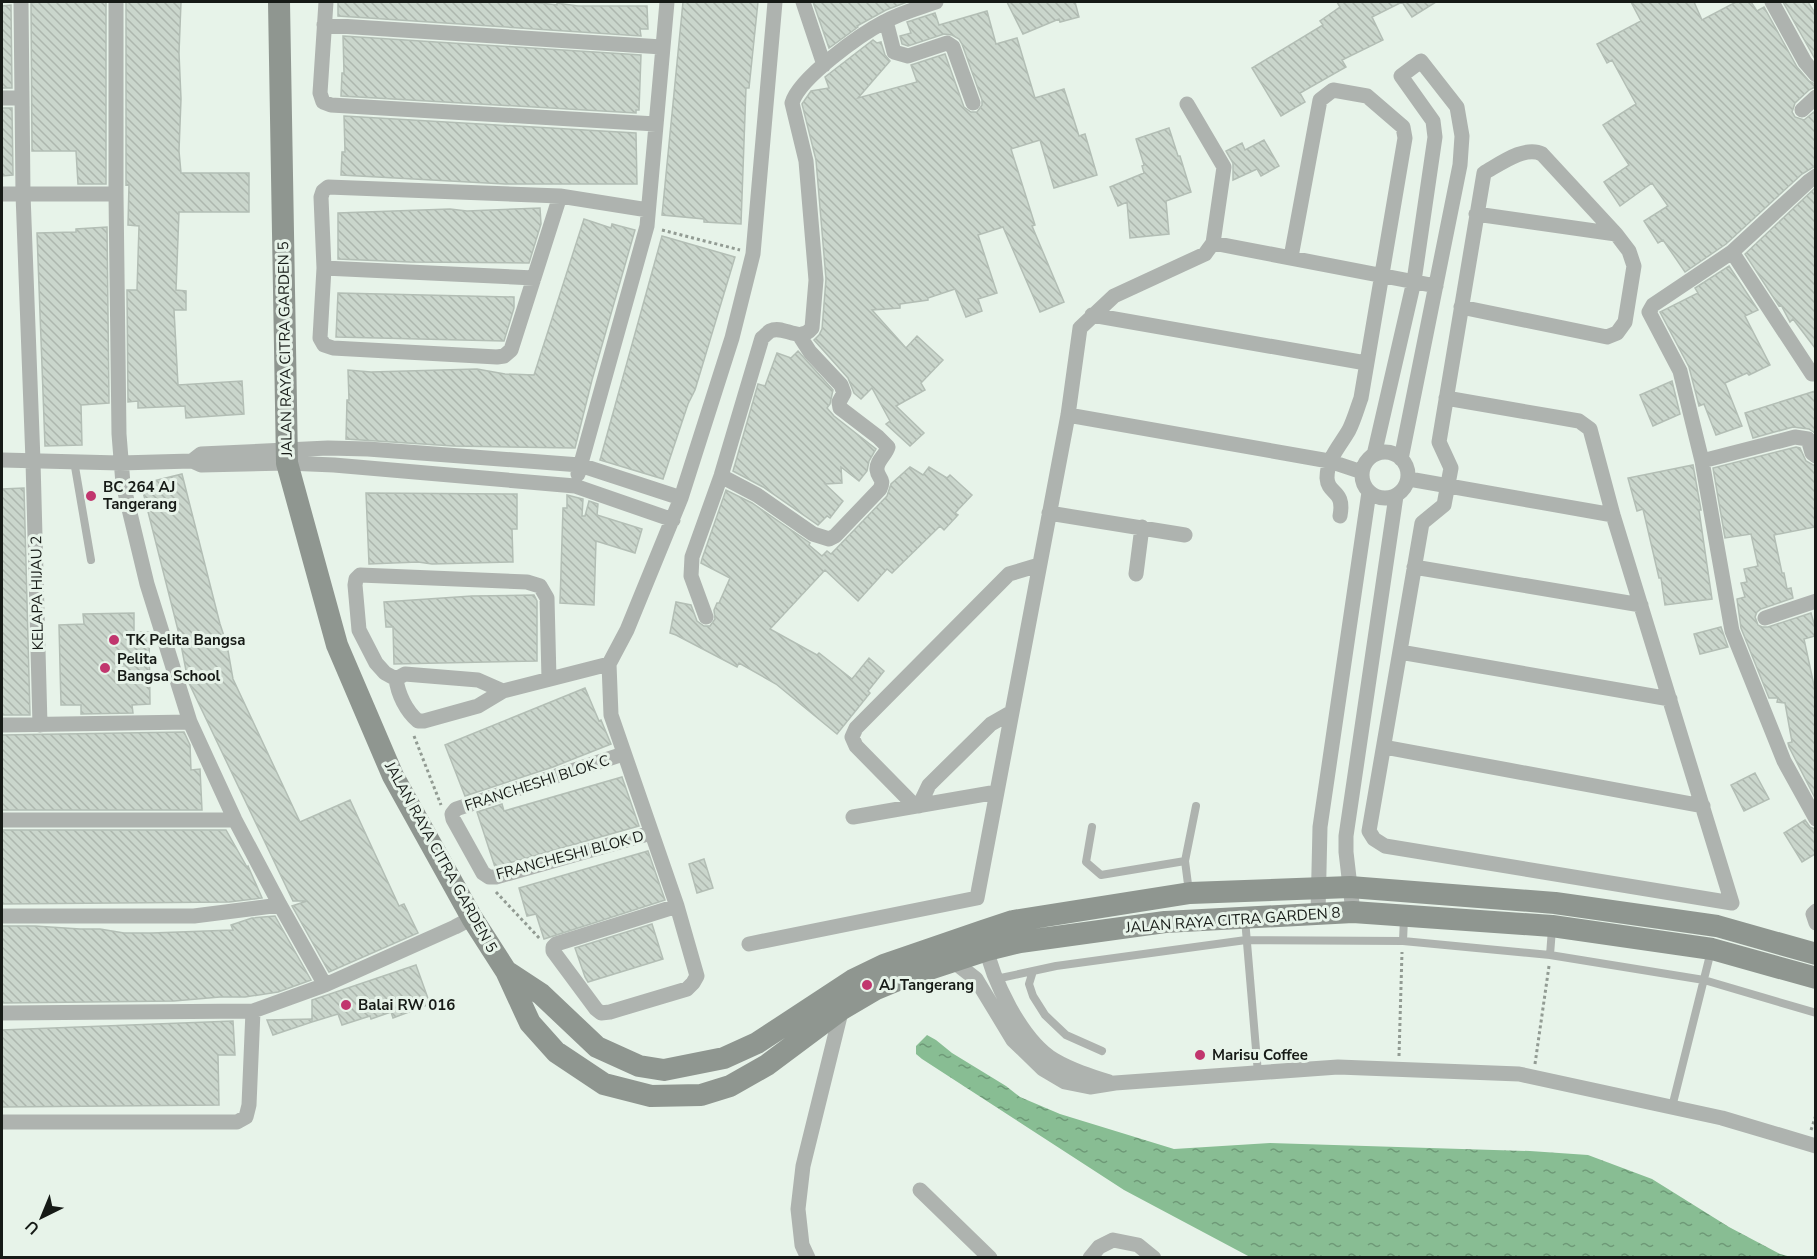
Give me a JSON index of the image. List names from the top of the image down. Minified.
{"streets":{"street":["JALAN RAYA CITRA GARDEN 5","KELAPA HIJAU 2","FRANCHESHI BLOK C","FRANCHESHI BLOK D","JALAN RAYA CITRA GARDEN 8"]},"crossings":[["JALAN RAYA CITRA GARDEN 5","JALAN RAYA CITRA GARDEN 8"]],"places":["BC 264 AJ Tangerang","TK Pelita Bangsa","Pelita Bangsa School","AJ Tangerang","Balai RW 016","Marisu Coffee"],"north":"bottom left"}
